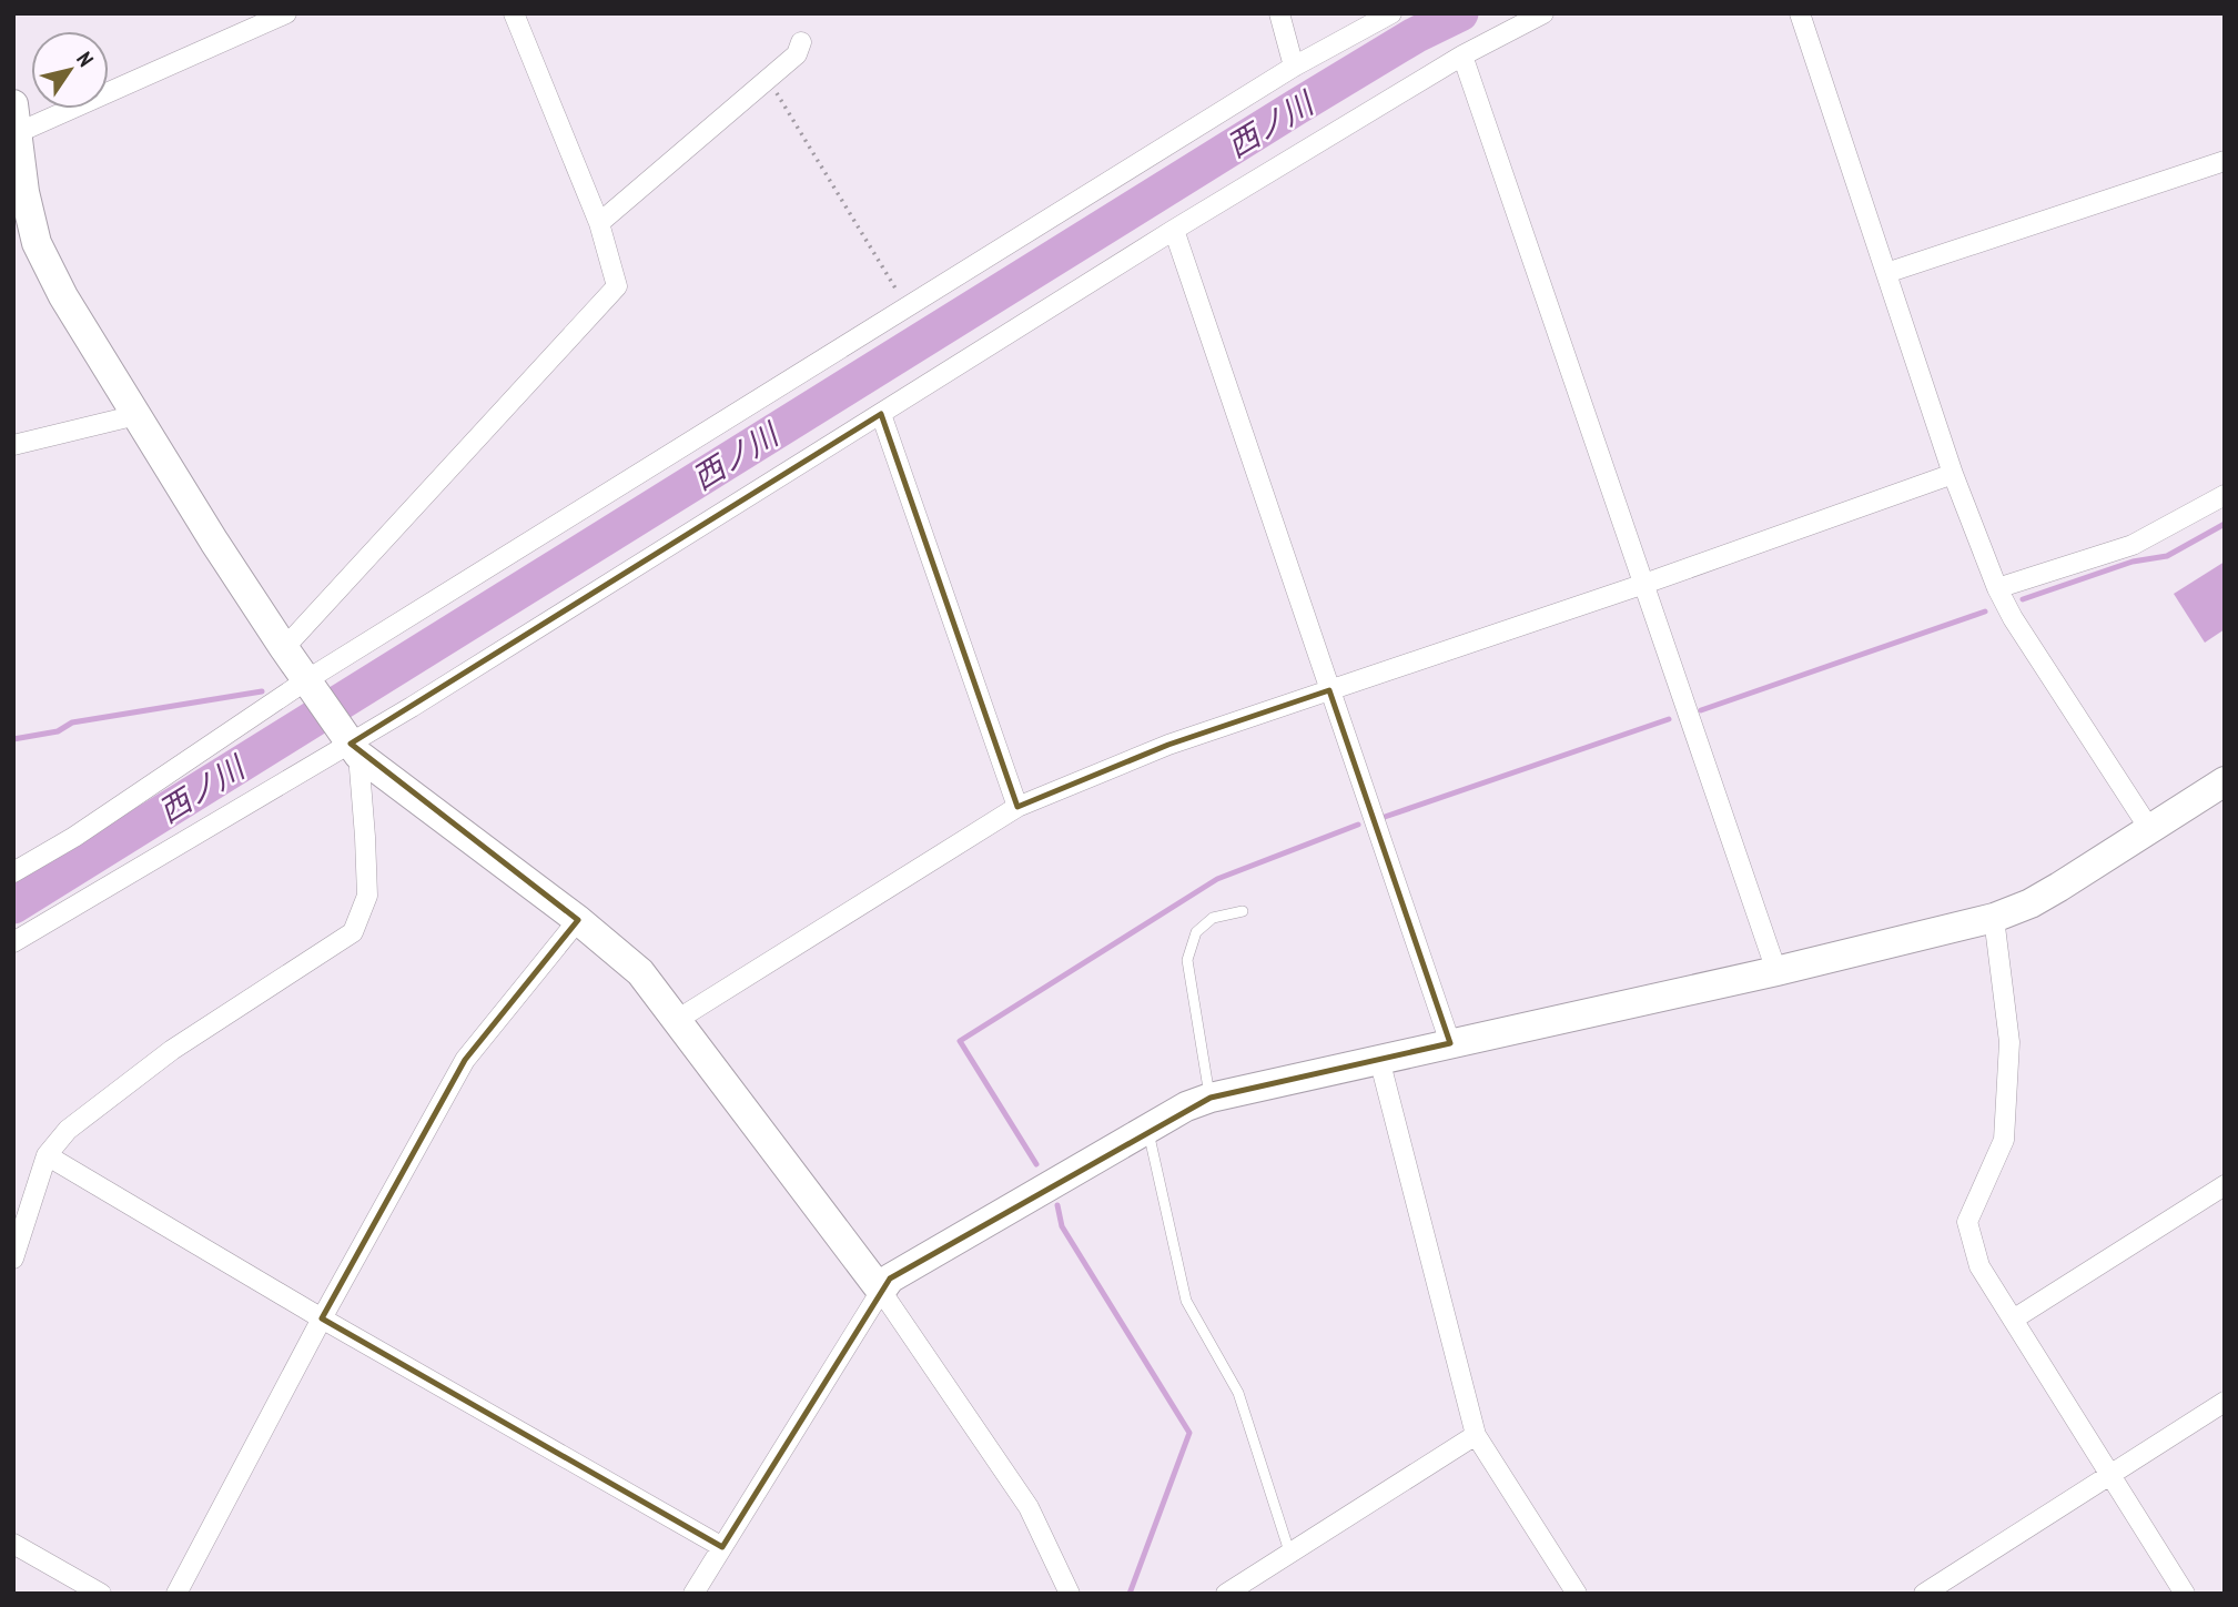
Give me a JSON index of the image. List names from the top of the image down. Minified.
{"water":["西ノ川"],"north":"top right"}
